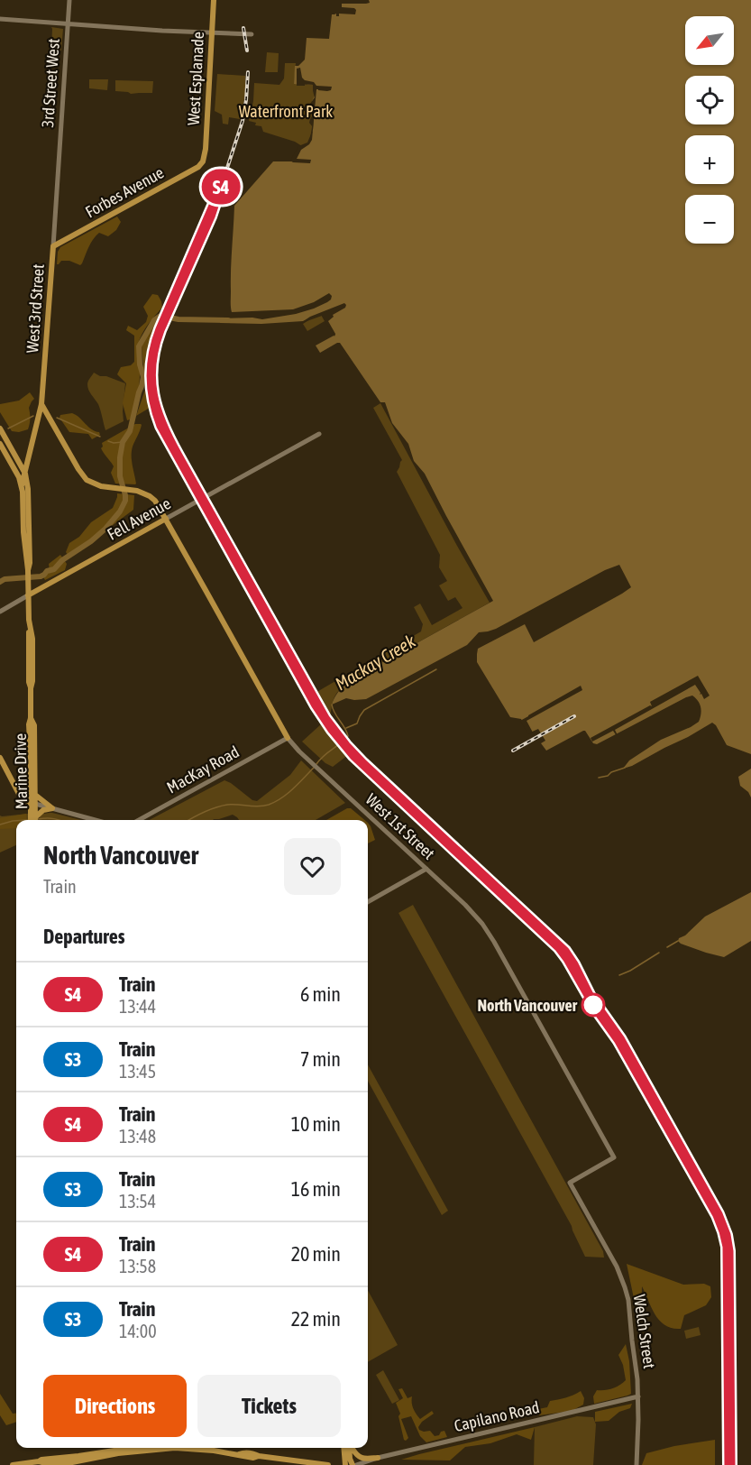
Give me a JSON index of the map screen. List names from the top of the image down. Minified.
{"streets":{"main road":["West Esplanade","Forbes Avenue","West 3rd Street","Fell Avenue","Marine Drive","West 1st Street"],"street":["3rd Street West","MacKay Road","Welch Street","Capilano Road"]},"crossings":[["West Esplanade","Forbes Avenue"],["3rd Street West","West 3rd Street"],["Forbes Avenue","West 3rd Street"],["West 3rd Street","Marine Drive"],["West 3rd Street","West 1st Street"],["Fell Avenue","Marine Drive"],["Fell Avenue","West 1st Street"],["MacKay Road","West 1st Street"],["West 1st Street","Welch Street"],["Welch Street","Capilano Road"]],"water":["Mackay Creek"],"parks":["Waterfront Park"],"places":["North Vancouver"],"north":"bottom left","page":{"on_map":"S4","map_buttons":["+","−"],"heading":[["North Vancouver","Train"],"Departures"],"list":[{"mark":"S4","name":"Train","note":"13:44","value":"6 min"},{"mark":"S3","name":"Train","note":"13:45","value":"7 min"},{"mark":"S4","name":"Train","note":"13:48","value":"10 min"},{"mark":"S3","name":"Train","note":"13:54","value":"16 min"},{"mark":"S4","name":"Train","note":"13:58","value":"20 min"},{"mark":"S3","name":"Train","note":"14:00","value":"22 min"}],"buttons":["Directions","Tickets"]}}
